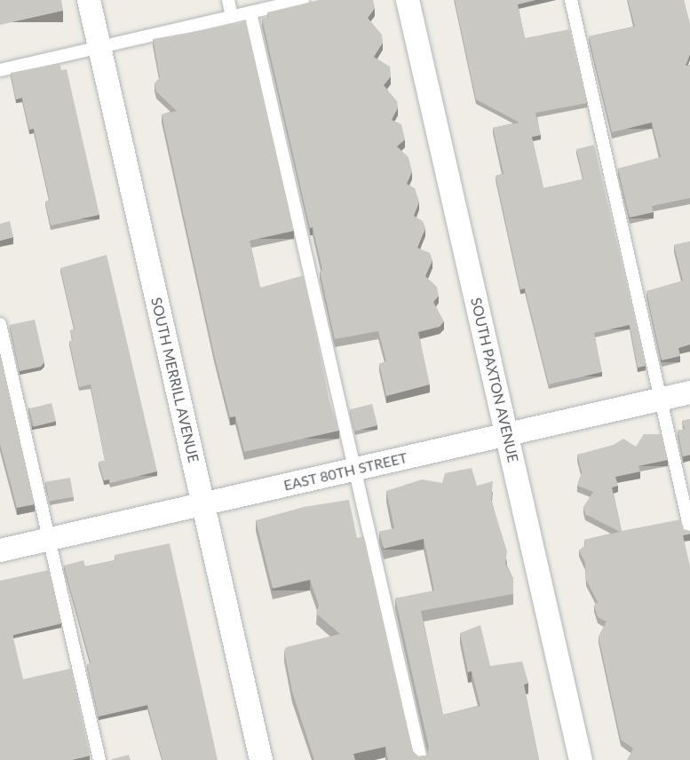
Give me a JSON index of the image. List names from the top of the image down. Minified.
{"streets":{"street":["SOUTH MERRILL AVENUE","SOUTH PAXTON AVENUE","EAST 80TH STREET"]},"crossings":[["SOUTH MERRILL AVENUE","EAST 80TH STREET"],["SOUTH PAXTON AVENUE","EAST 80TH STREET"]]}
